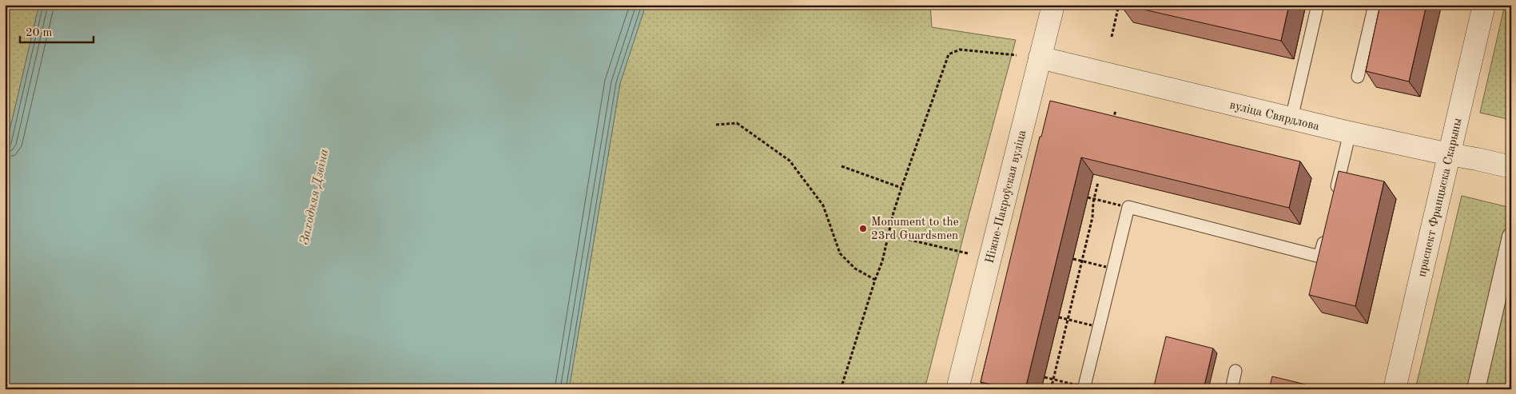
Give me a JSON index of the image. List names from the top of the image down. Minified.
{"streets":{"street":["вуліца Свярдлова","Ніжне-Пакроўская вуліца","праспект Францыска Скарыны"]},"crossings":[["вуліца Свярдлова","Ніжне-Пакроўская вуліца"],["вуліца Свярдлова","праспект Францыска Скарыны"]],"water":["Заходняя Дзвіна"],"places":["Monument to the 23rd Guardsmen"],"scale_bar":"20 m"}
